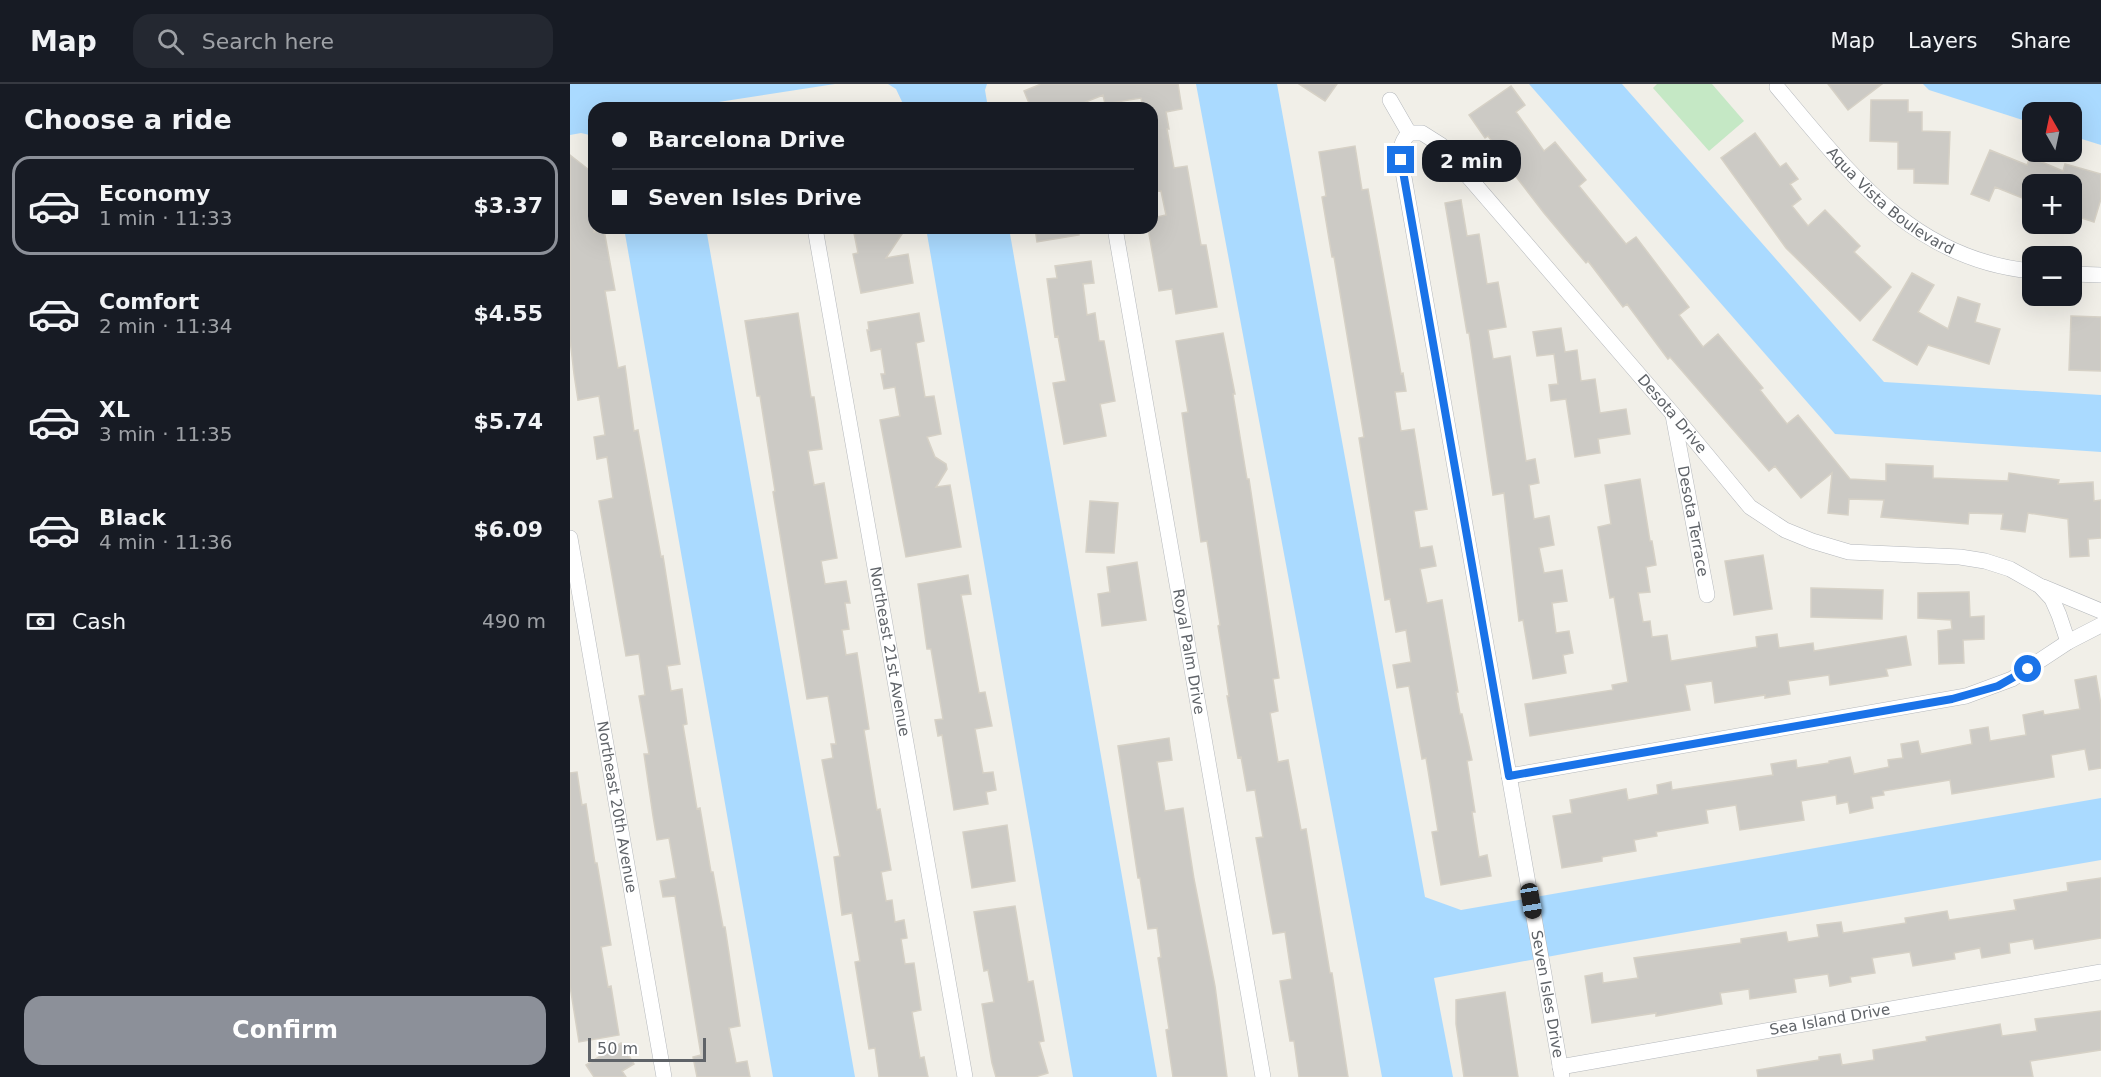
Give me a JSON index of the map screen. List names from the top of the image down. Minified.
{"streets":{"street":["Aqua Vista Boulevard","Desota Drive","Desota Terrace","Northeast 21st Avenue","Royal Palm Drive","Northeast 20th Avenue","Seven Isles Drive","Sea Island Drive"]},"crossings":[["Desota Drive","Desota Terrace"],["Desota Drive","Seven Isles Drive"],["Seven Isles Drive","Sea Island Drive"]],"scale_bar":"50 m","north":"top","page":{"header":"Map","search":"Search here","nav":["Map","Layers","Share"],"heading":"Choose a ride","map_buttons":["+","−"],"banner":["Barcelona Drive","Seven Isles Drive"],"bubble":"2 min","list":[{"name":"Economy","note":"1 min · 11:33","value":"$3.37"},{"name":"Comfort","note":"2 min · 11:34","value":"$4.55"},{"name":"XL","note":"3 min · 11:35","value":"$5.74"},{"name":"Black","note":"4 min · 11:36","value":"$6.09"}],"pay":["Cash","490 m"],"buttons":"Confirm","scale":"50 m"}}
